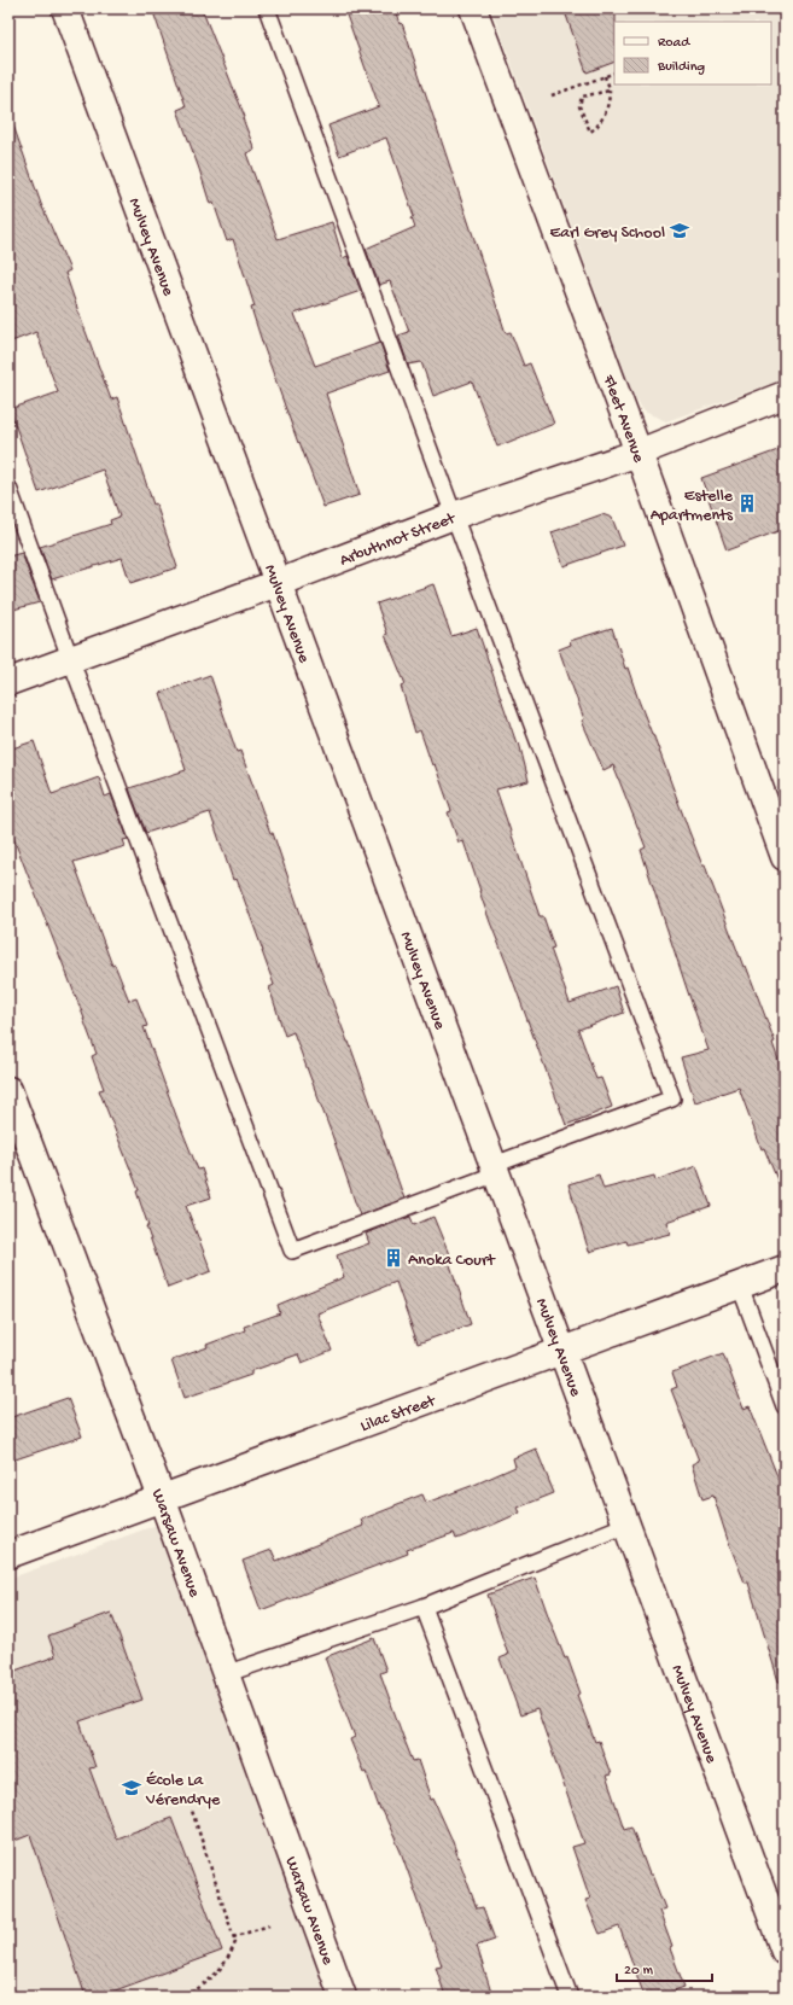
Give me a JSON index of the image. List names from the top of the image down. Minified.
{"streets":{"street":["Mulvey Avenue","Fleet Avenue","Arbuthnot Street","Lilac Street","Warsaw Avenue"]},"crossings":[["Mulvey Avenue","Arbuthnot Street"],["Mulvey Avenue","Lilac Street"],["Fleet Avenue","Arbuthnot Street"],["Lilac Street","Warsaw Avenue"]],"places":{"school or university":["Earl Grey School","École La Vérendrye"],"building":["Estelle Apartments","Anoka Court"]},"legend":["Road","Building"],"scale_bar":"20 m"}
